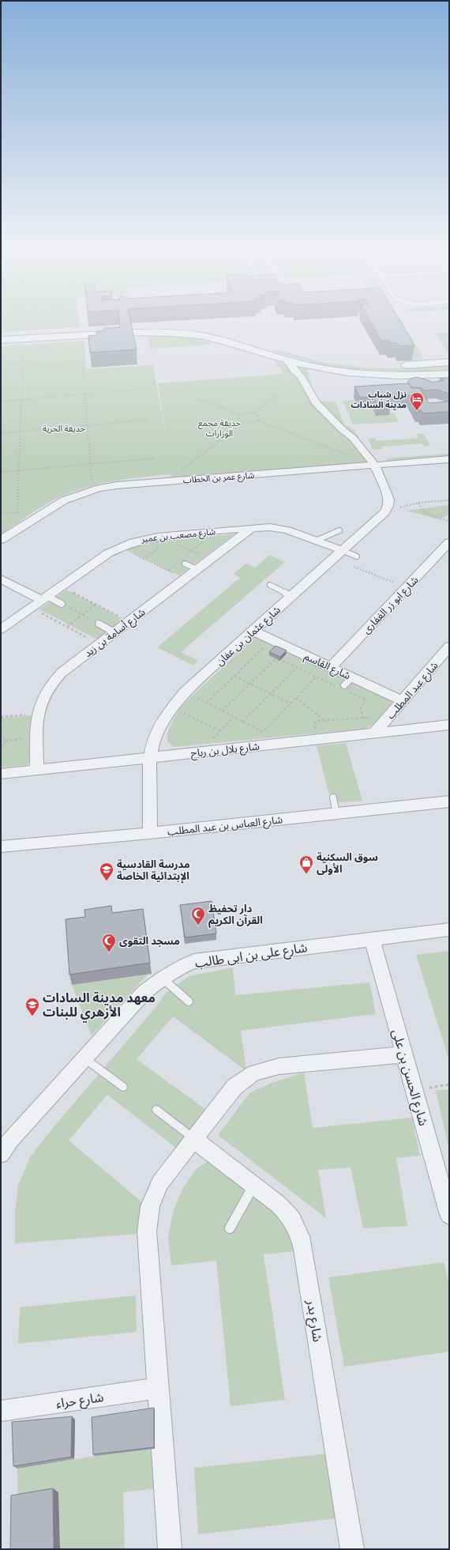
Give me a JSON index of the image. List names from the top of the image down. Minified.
{"streets":{"street":["شارع عمر بن الخطاب","شارع مصعب بن عمير","شارع ابو زر الغفارى","شارع أسامة بن زيد","شارع عثمان بن عفان","شارع القاسم","شارع عبد المطلب","شارع بلال بن رباح","شارع العباس بن عبد المطلب","شارع على بن ابى طالب","شارع الحسن بن على","شارع بدر","شارع حراء"]},"crossings":[["شارع مصعب بن عمير","شارع أسامة بن زيد"],["شارع مصعب بن عمير","شارع عثمان بن عفان"],["شارع ابو زر الغفارى","شارع القاسم"],["شارع أسامة بن زيد","شارع بلال بن رباح"],["شارع عثمان بن عفان","شارع القاسم"],["شارع عثمان بن عفان","شارع بلال بن رباح"],["شارع عثمان بن عفان","شارع العباس بن عبد المطلب"],["شارع القاسم","شارع عبد المطلب"],["شارع عبد المطلب","شارع بلال بن رباح"],["شارع على بن ابى طالب","شارع الحسن بن على"]],"parks":["حديقة مجمع الوزارات","حديقة الحرية"],"places":{"hotel":["نزل شباب مدينة السادات"],"shop":["سوق السكنية الأولى"],"school or university":["مدرسة القادسية الإبتدائية الخاصة","معهد مدينة السادات الأزهري للبنات"],"mosque":["دار تحفيظ القرآن الكريم","مسجد التقوى"]}}
